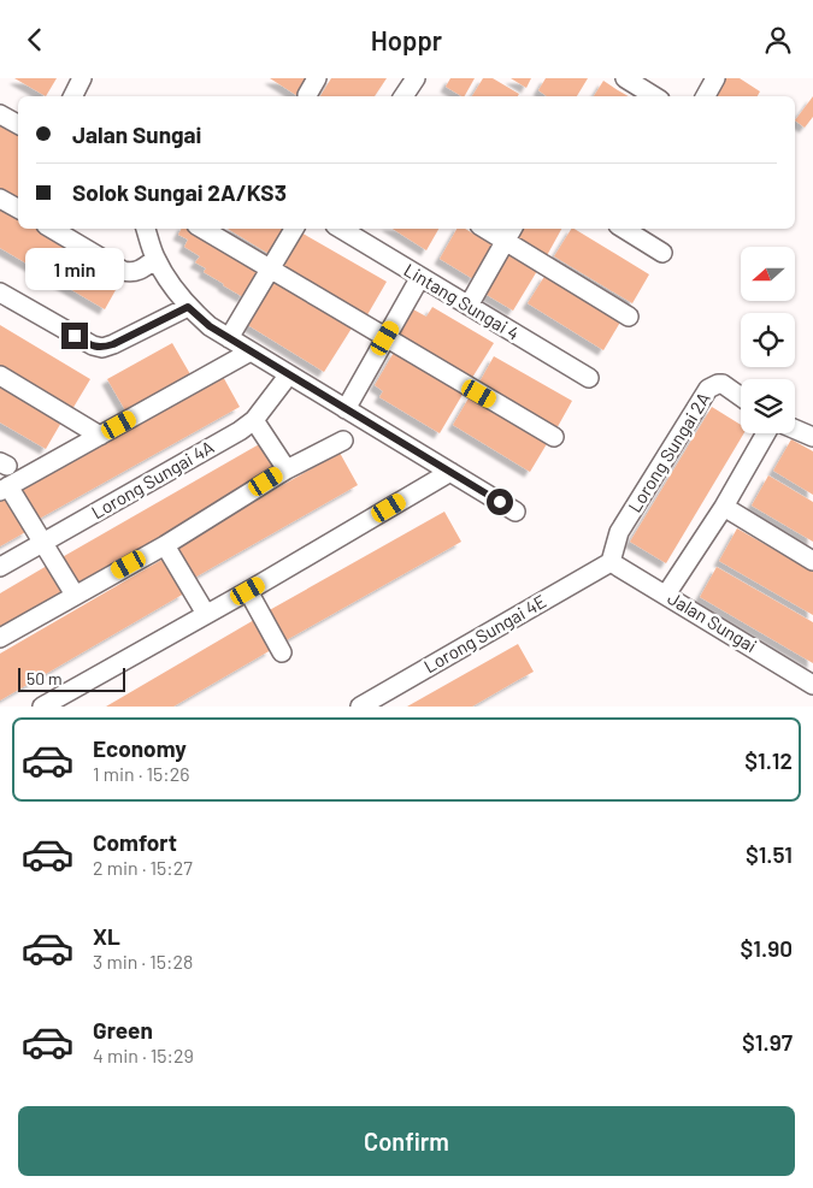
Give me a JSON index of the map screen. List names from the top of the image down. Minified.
{"streets":{"street":["Lintang Sungai 4","Lorong Sungai 2A","Lorong Sungai 4A","Jalan Sungai","Lorong Sungai 4E"]},"crossings":[["Lorong Sungai 2A","Jalan Sungai"],["Lorong Sungai 2A","Lorong Sungai 4E"],["Jalan Sungai","Lorong Sungai 4E"]],"scale_bar":"50 m","north":"left","page":{"header":"Hoppr","banner":["Jalan Sungai","Solok Sungai 2A/KS3"],"bubble":"1 min","scale":"50 m","list":[{"name":"Economy","note":"1 min · 15:26","value":"$1.12"},{"name":"Comfort","note":"2 min · 15:27","value":"$1.51"},{"name":"XL","note":"3 min · 15:28","value":"$1.90"},{"name":"Green","note":"4 min · 15:29","value":"$1.97"}],"buttons":"Confirm"}}
